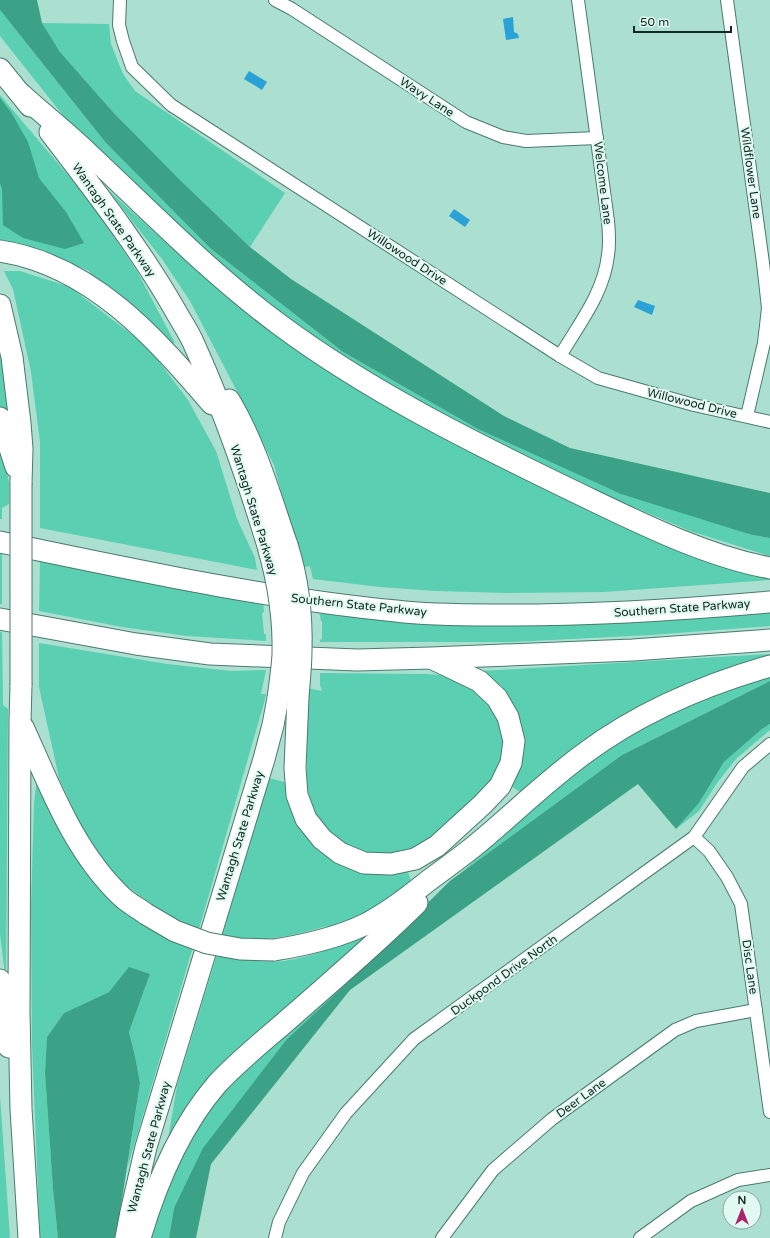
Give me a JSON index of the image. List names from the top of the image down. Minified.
{"streets":{"highway":["Wantagh State Parkway","Southern State Parkway"],"street":["Wavy Lane","Wildflower Lane","Welcome Lane","Willowood Drive","Disc Lane","Duckpond Drive North","Deer Lane"]},"crossings":[["Wavy Lane","Welcome Lane"],["Wildflower Lane","Willowood Drive"],["Welcome Lane","Willowood Drive"],["Disc Lane","Duckpond Drive North"],["Disc Lane","Deer Lane"]],"scale_bar":"50 m","north":"top"}
